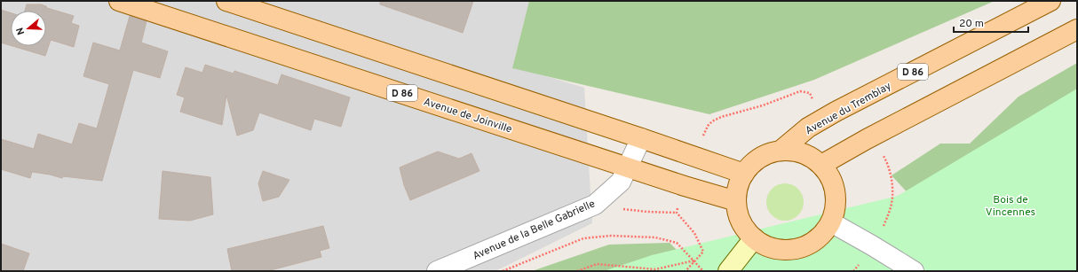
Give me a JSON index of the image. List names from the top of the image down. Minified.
{"streets":{"main road":["D 86","Avenue du Tremblay","Avenue de Joinville"],"street":["Avenue de la Belle Gabrielle"]},"crossings":[["Avenue du Tremblay","Avenue de Joinville"],["Avenue de Joinville","Avenue de la Belle Gabrielle"]],"parks":["Bois de Vincennes"],"scale_bar":"20 m","north":"left"}
